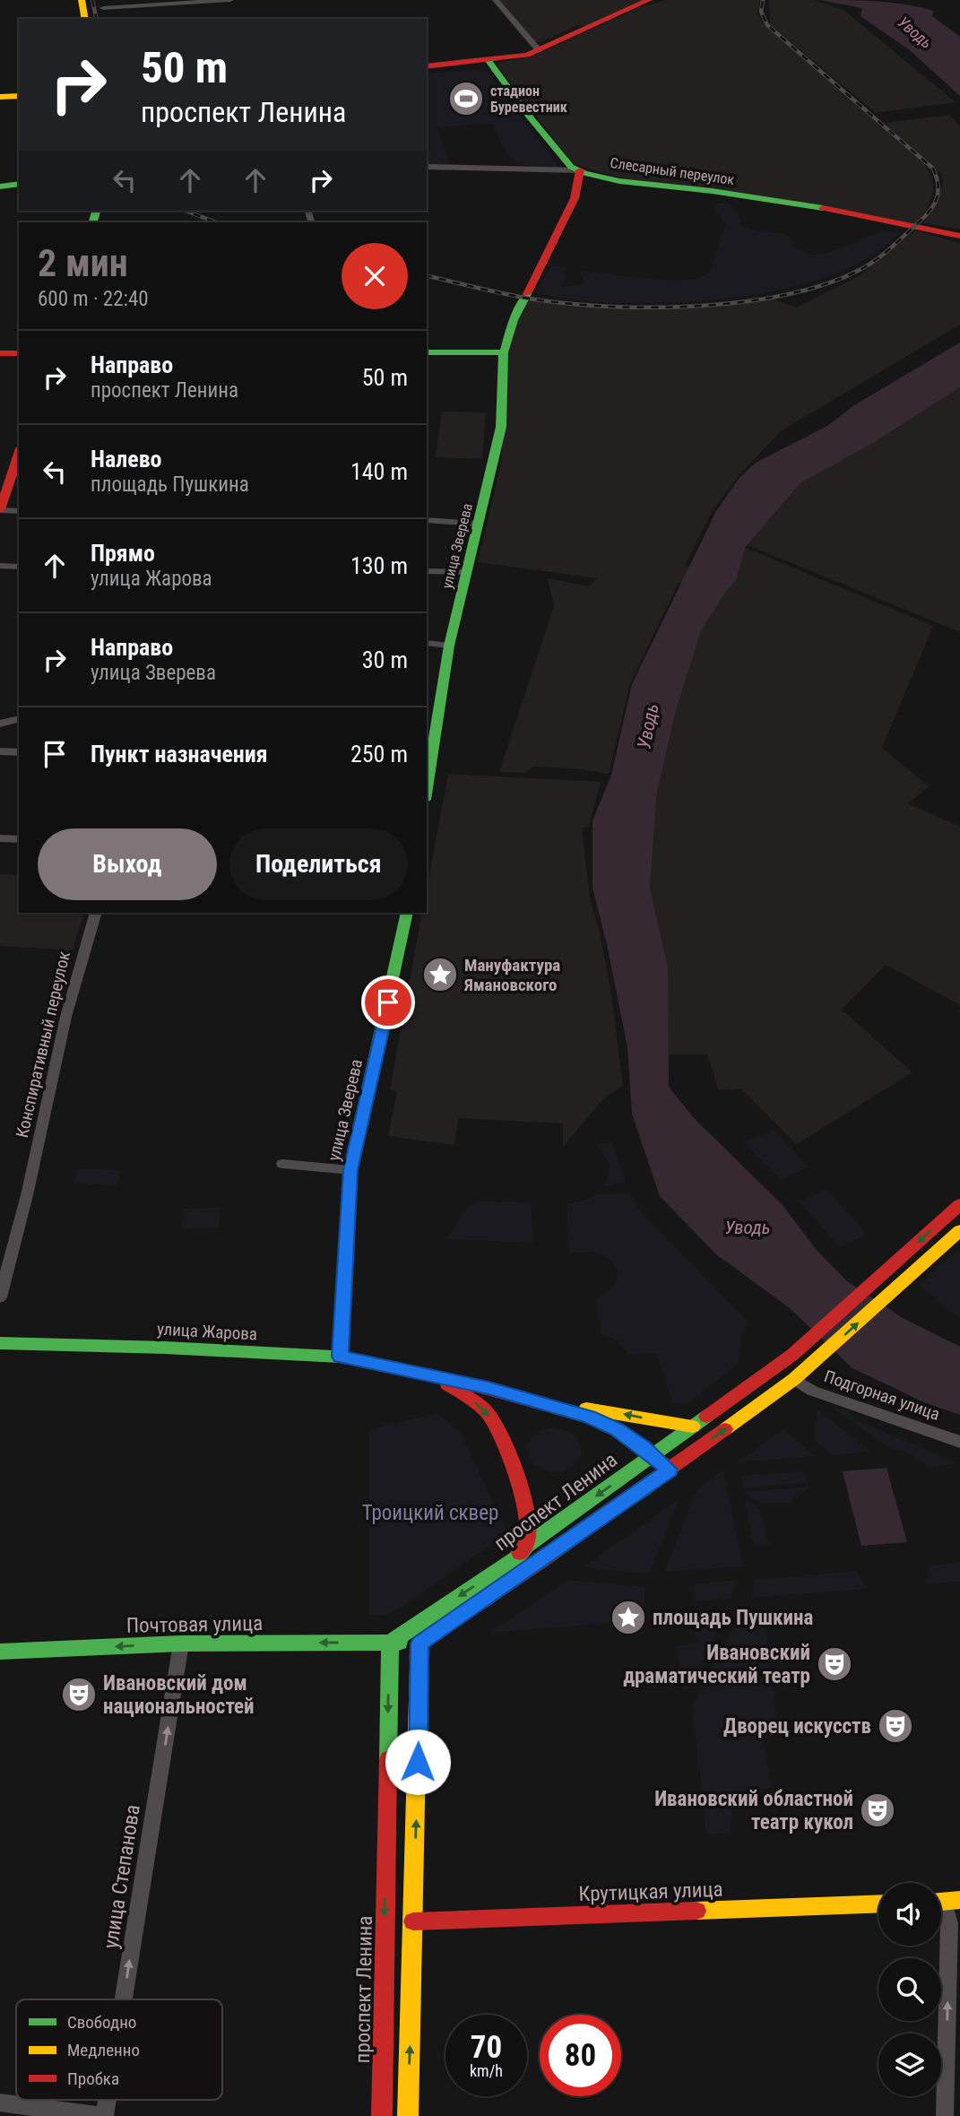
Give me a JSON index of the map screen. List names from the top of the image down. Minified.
{"streets":{"main road":["Слесарный переулок","улица Зверева","улица Жарова","проспект Ленина","Почтовая улица","Крутицкая улица"],"street":["Конспиративный переулок","Подгорная улица","улица Степанова"]},"crossings":[["Слесарный переулок","улица Зверева"],["улица Зверева","улица Жарова"],["Подгорная улица","проспект Ленина"],["проспект Ленина","Почтовая улица"],["Почтовая улица","улица Степанова"]],"one_way":["Почтовая улица","улица Степанова"],"water":["Уводь"],"parks":["Троицкий сквер"],"places":{"sports":["стадион Буревестник"],"place":["Мануфактура Ямановского","площадь Пушкина"],"theatre":["Ивановский драматический театр","Ивановский дом национальностей","Дворец искусств","Ивановский областной театр кукол"]},"legend":["Свободно","Медленно","Пробка"],"page":{"turn":["50 m","проспект Ленина"],"heading":["2 мин","600 m · 22:40"],"list":[{"name":"Направо","note":"проспект Ленина","value":"50 m"},{"name":"Налево","note":"площадь Пушкина","value":"140 m"},{"name":"Прямо","note":"улица Жарова","value":"130 m"},{"name":"Направо","note":"улица Зверева","value":"30 m"},{"name":"Пункт назначения","value":"250 m"}],"buttons":["Выход","Поделиться"],"speed":"70 km/h","limit":"80"}}
